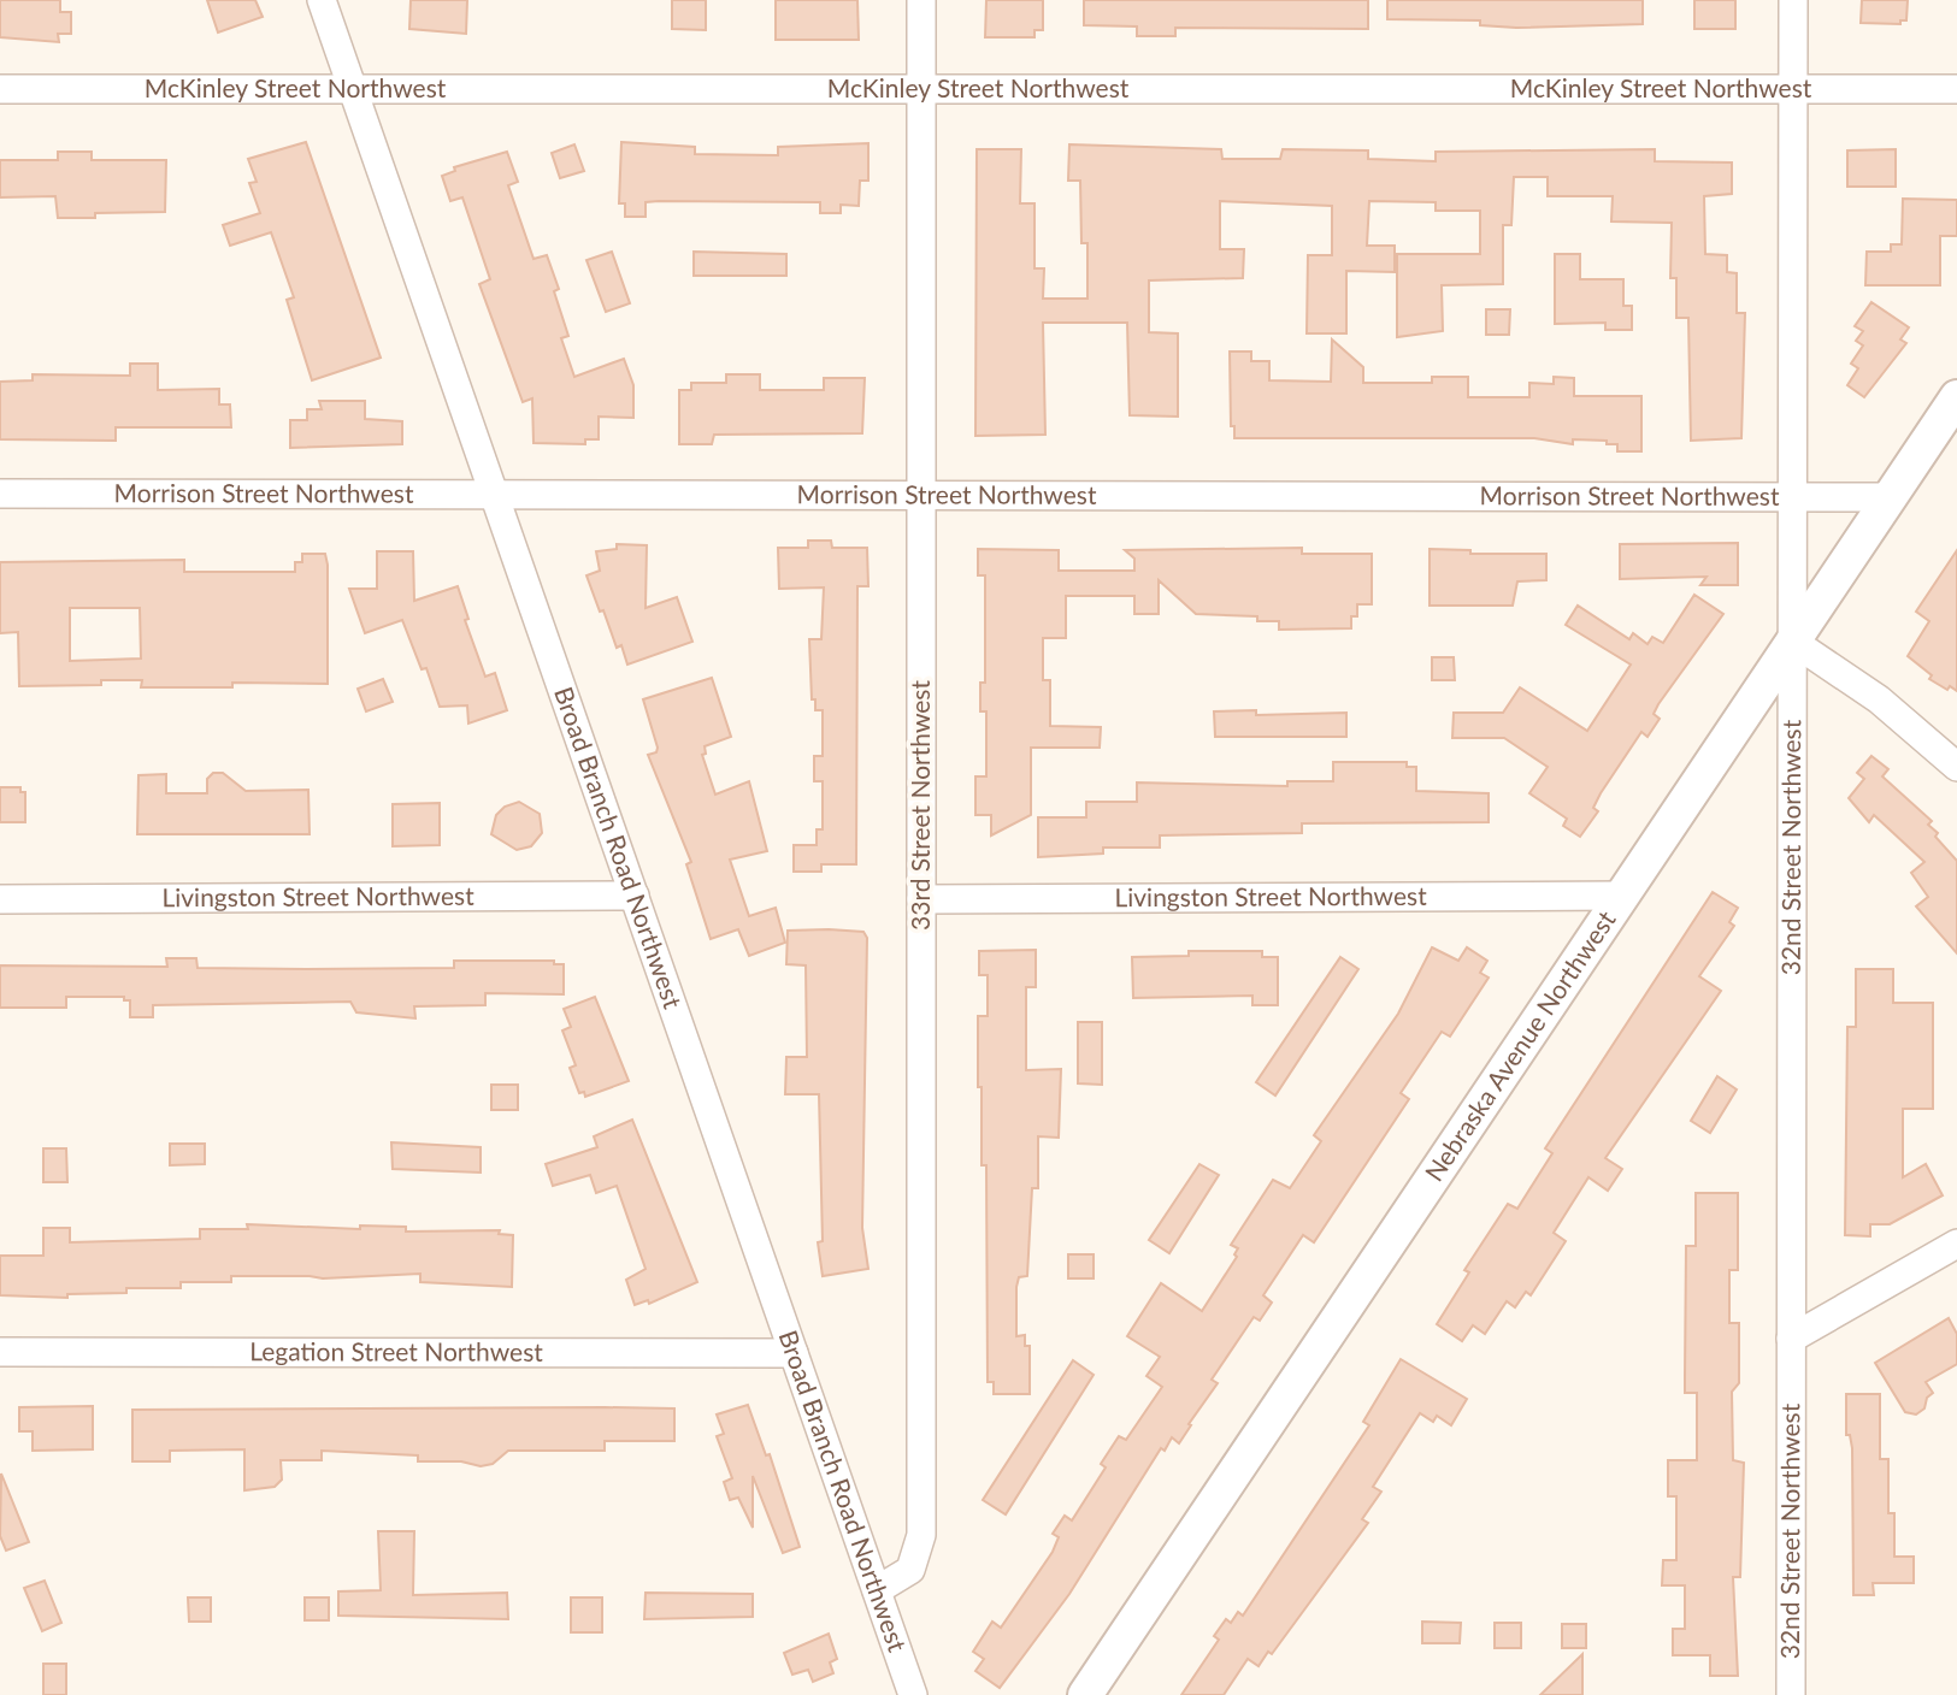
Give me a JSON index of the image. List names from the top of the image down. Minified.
{"streets":{"street":["McKinley Street Northwest","Morrison Street Northwest","33rd Street Northwest","Broad Branch Road Northwest","32nd Street Northwest","Livingston Street Northwest","Nebraska Avenue Northwest","Legation Street Northwest"]},"crossings":[["McKinley Street Northwest","33rd Street Northwest"],["McKinley Street Northwest","Broad Branch Road Northwest"],["McKinley Street Northwest","32nd Street Northwest"],["Morrison Street Northwest","33rd Street Northwest"],["Morrison Street Northwest","Broad Branch Road Northwest"],["Morrison Street Northwest","32nd Street Northwest"],["Morrison Street Northwest","Nebraska Avenue Northwest"],["33rd Street Northwest","Broad Branch Road Northwest"],["33rd Street Northwest","Livingston Street Northwest"],["Broad Branch Road Northwest","Livingston Street Northwest"],["Broad Branch Road Northwest","Legation Street Northwest"],["32nd Street Northwest","Nebraska Avenue Northwest"],["Livingston Street Northwest","Nebraska Avenue Northwest"]]}
